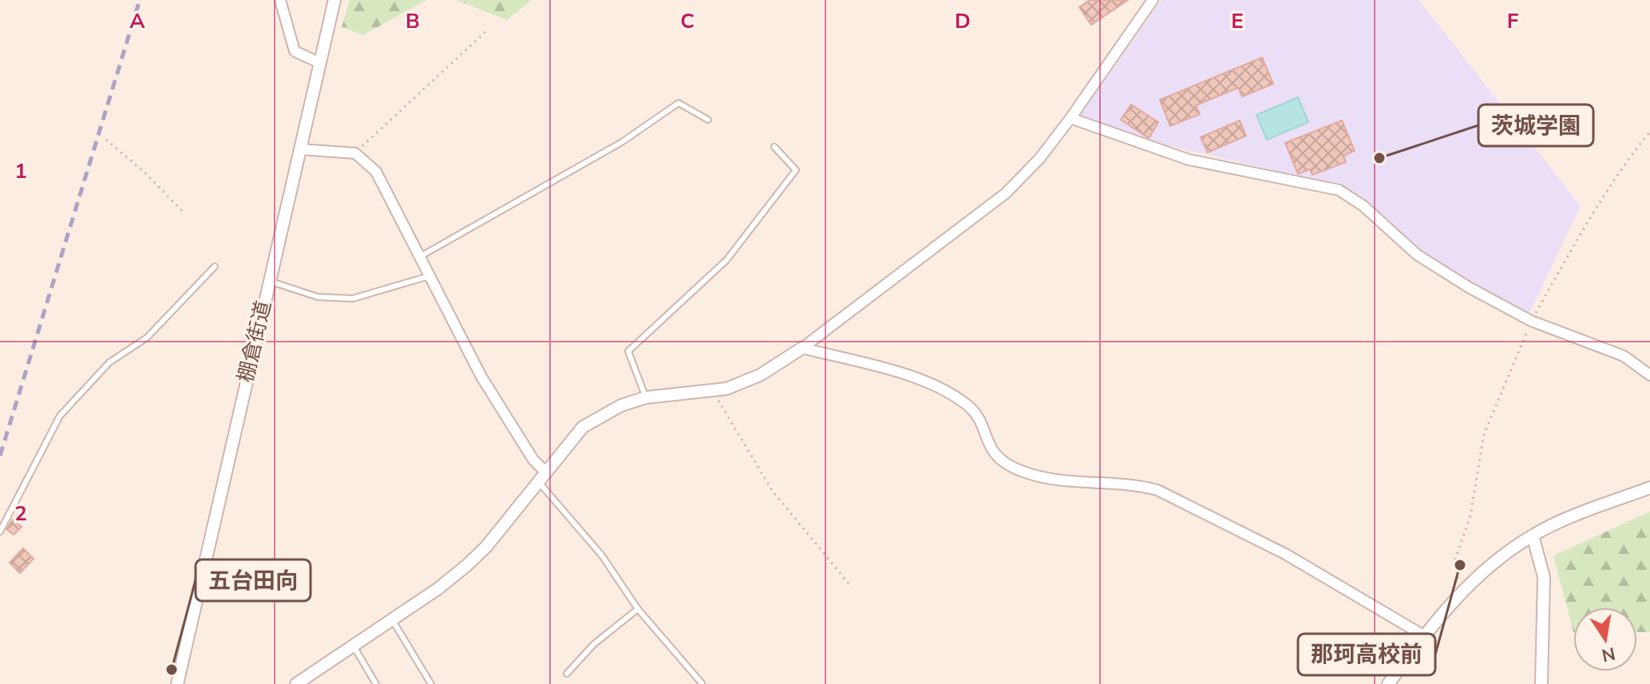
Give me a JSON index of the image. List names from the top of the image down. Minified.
{"streets":{"street":["棚倉街道"]},"places":["茨城学園","那珂高校前","五台田向"],"north":"bottom","grid":{"columns":["A","B","C","D","E","F"],"rows":["1","2"]}}
